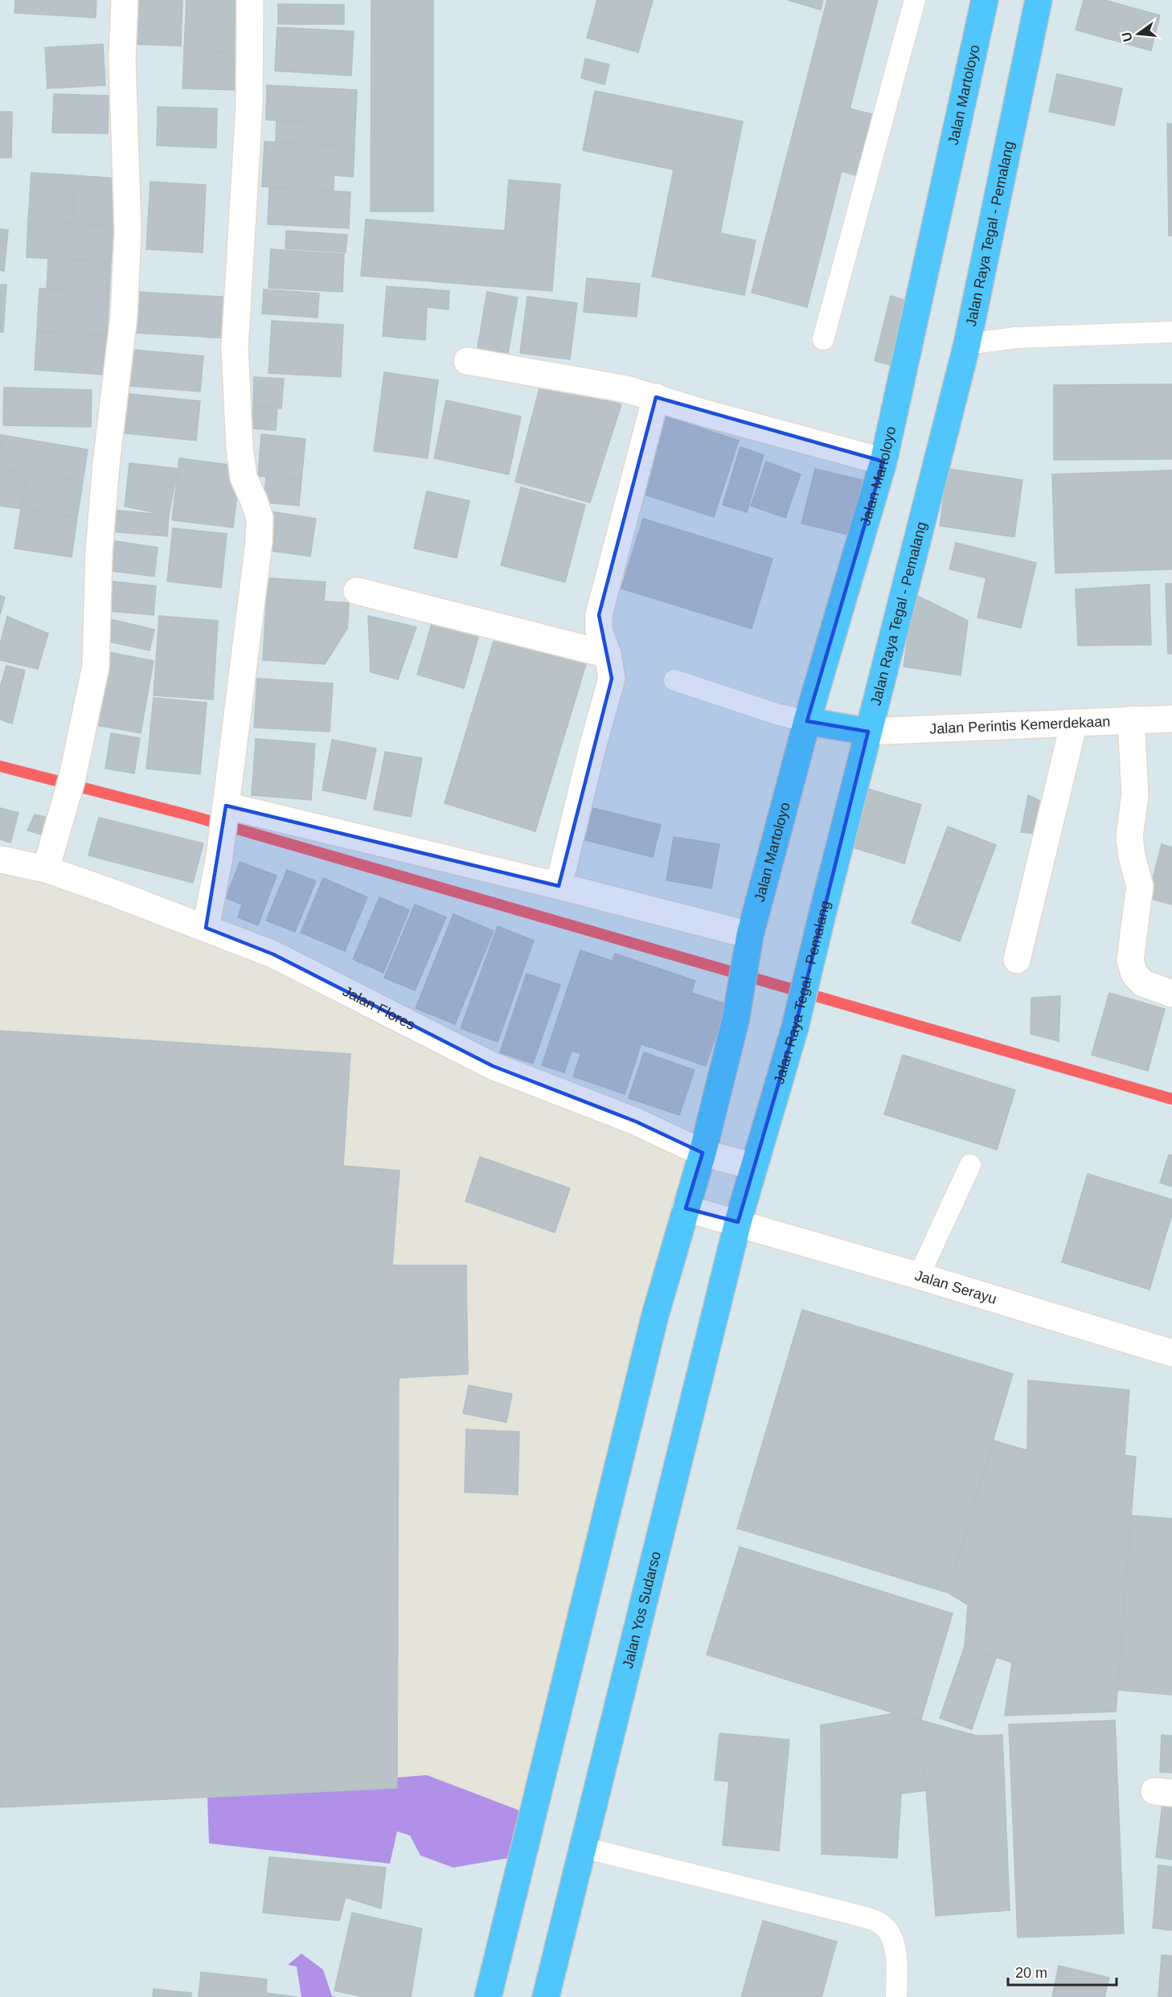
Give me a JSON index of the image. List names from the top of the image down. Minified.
{"streets":{"highway":["Jalan Martoloyo","Jalan Raya Tegal - Pemalang","Jalan Yos Sudarso"],"street":["Jalan Perintis Kemerdekaan","Jalan Flores","Jalan Serayu"]},"crossings":[["Jalan Raya Tegal - Pemalang","Jalan Perintis Kemerdekaan"],["Jalan Raya Tegal - Pemalang","Jalan Flores"],["Jalan Raya Tegal - Pemalang","Jalan Serayu"],["Jalan Raya Tegal - Pemalang","Jalan Yos Sudarso"],["Jalan Serayu","Jalan Yos Sudarso"]],"scale_bar":"20 m","north":"left"}
